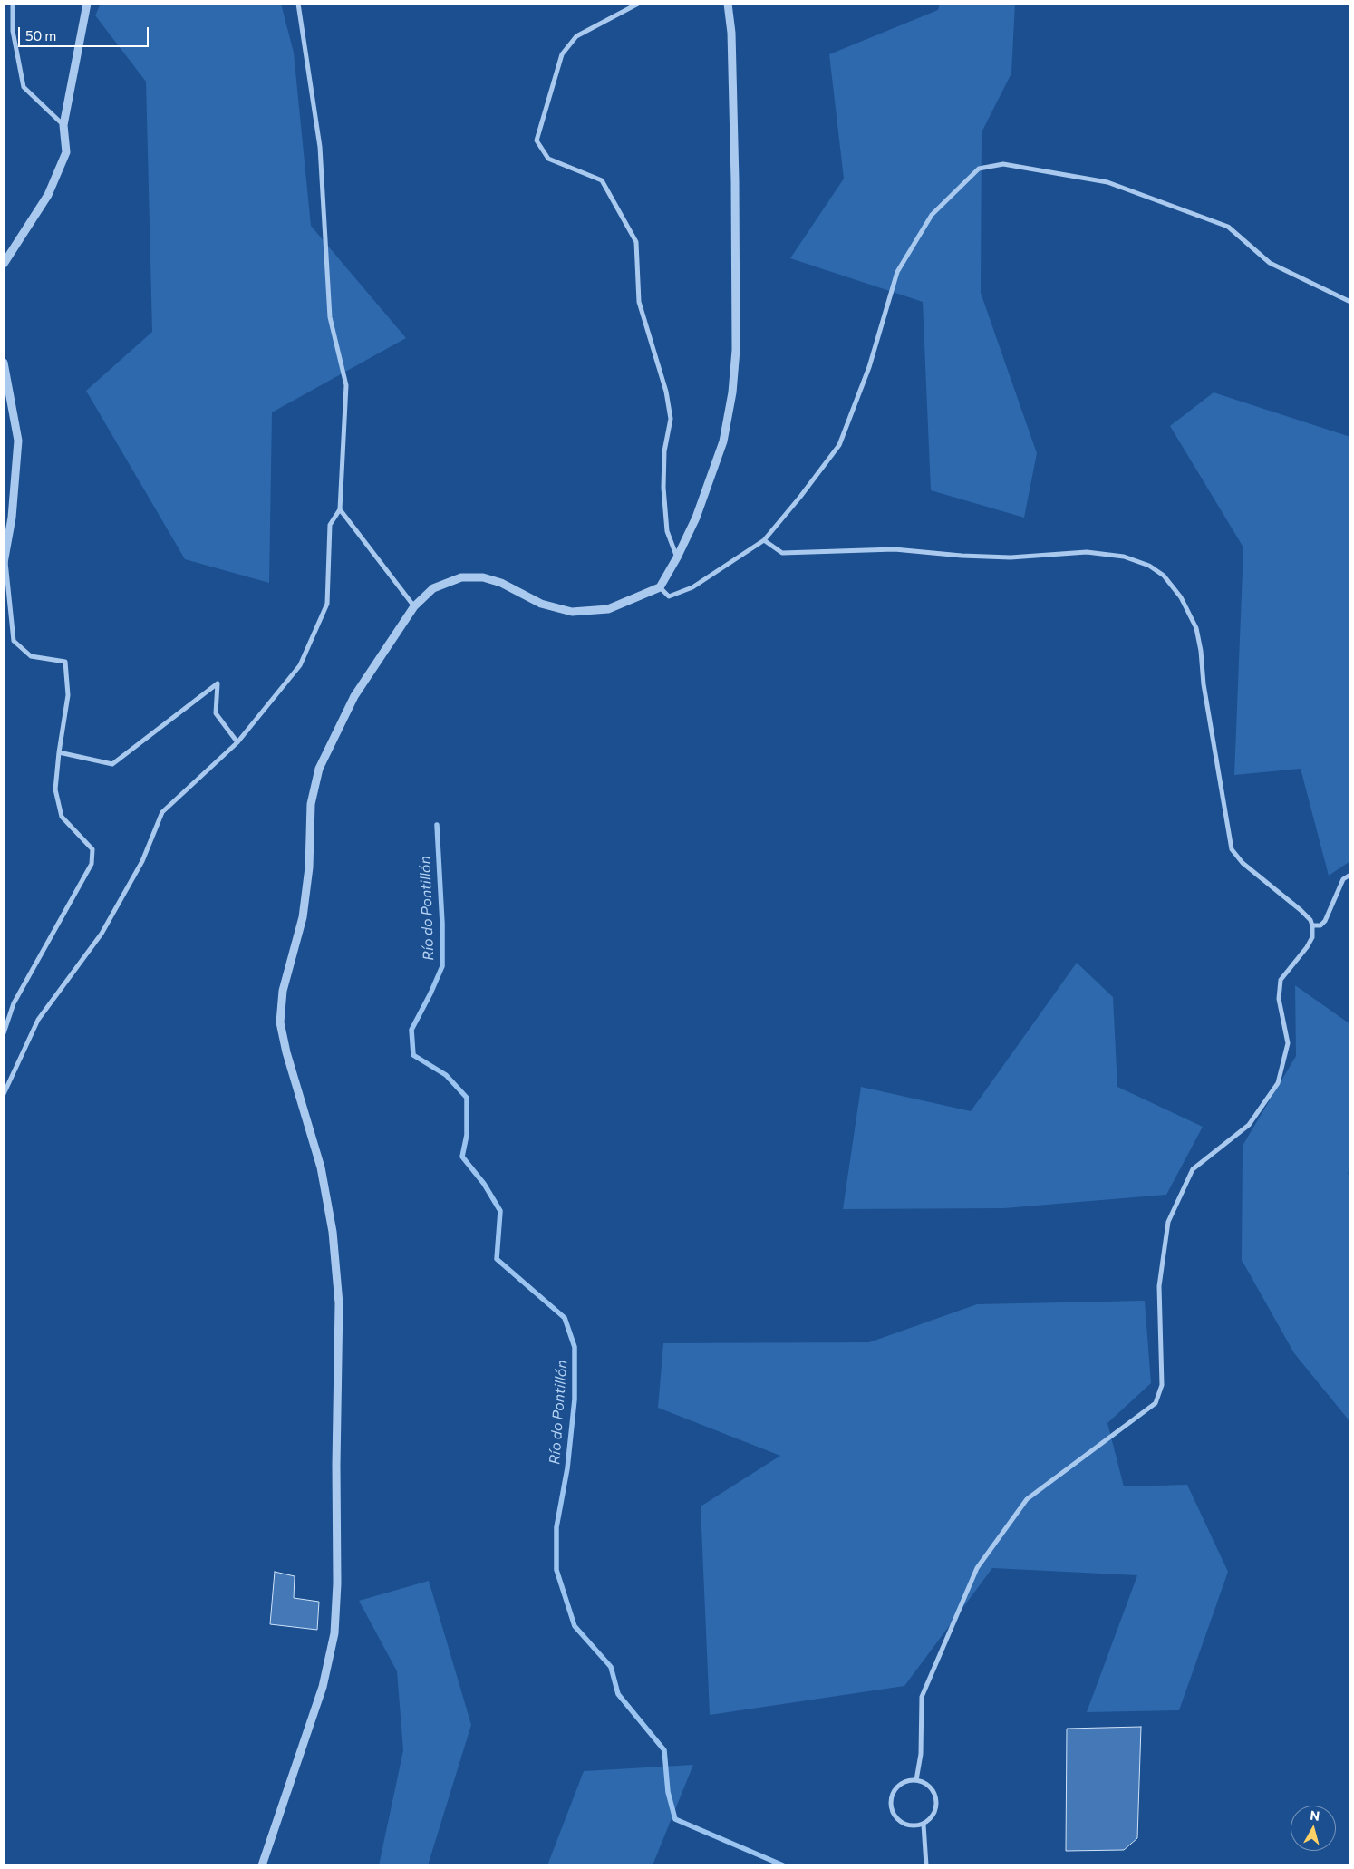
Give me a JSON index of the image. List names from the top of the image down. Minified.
{"water":["Río do Pontillón"],"scale_bar":"50 m","north":"top"}
